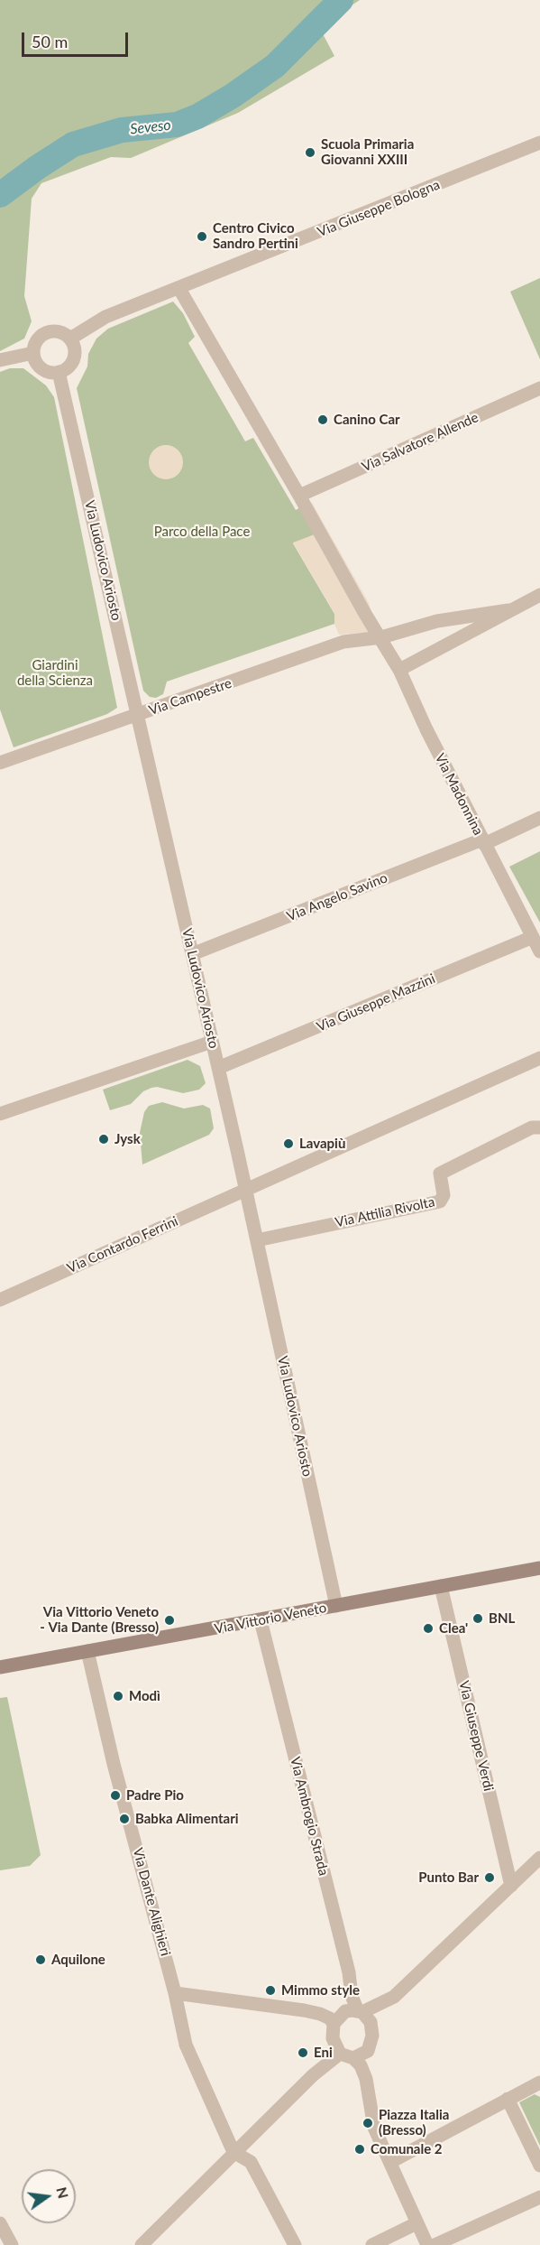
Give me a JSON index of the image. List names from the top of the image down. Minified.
{"streets":{"main road":["Via Vittorio Veneto"],"street":["Via Giuseppe Bologna","Via Salvatore Allende","Via Ludovico Ariosto","Via Campestre","Via Madonnina","Via Angelo Savino","Via Giuseppe Mazzini","Via Attilia Rivolta","Via Contardo Ferrini","Via Giuseppe Verdi","Via Ambrogio Strada","Via Dante Alighieri"]},"crossings":[["Via Giuseppe Bologna","Via Ludovico Ariosto"],["Via Giuseppe Bologna","Via Madonnina"],["Via Salvatore Allende","Via Madonnina"],["Via Ludovico Ariosto","Via Campestre"],["Via Ludovico Ariosto","Via Angelo Savino"],["Via Ludovico Ariosto","Via Giuseppe Mazzini"],["Via Ludovico Ariosto","Via Attilia Rivolta"],["Via Ludovico Ariosto","Via Contardo Ferrini"],["Via Ludovico Ariosto","Via Vittorio Veneto"],["Via Campestre","Via Madonnina"],["Via Madonnina","Via Angelo Savino"],["Via Madonnina","Via Giuseppe Mazzini"],["Via Vittorio Veneto","Via Giuseppe Verdi"],["Via Vittorio Veneto","Via Ambrogio Strada"],["Via Vittorio Veneto","Via Dante Alighieri"]],"water":["Seveso"],"parks":["Parco della Pace","Giardini della Scienza"],"places":["Scuola Primaria Giovanni XXIII","Centro Civico Sandro Pertini","Canino Car","Jysk","Lavapiù","BNL","Via Vittorio Veneto - Via Dante (Bresso)","Clea'","Modì","Padre Pio","Babka Alimentari","Punto Bar","Aquilone","Mimmo style","Eni","Piazza Italia (Bresso)","Comunale 2"],"scale_bar":"50 m","north":"right"}
